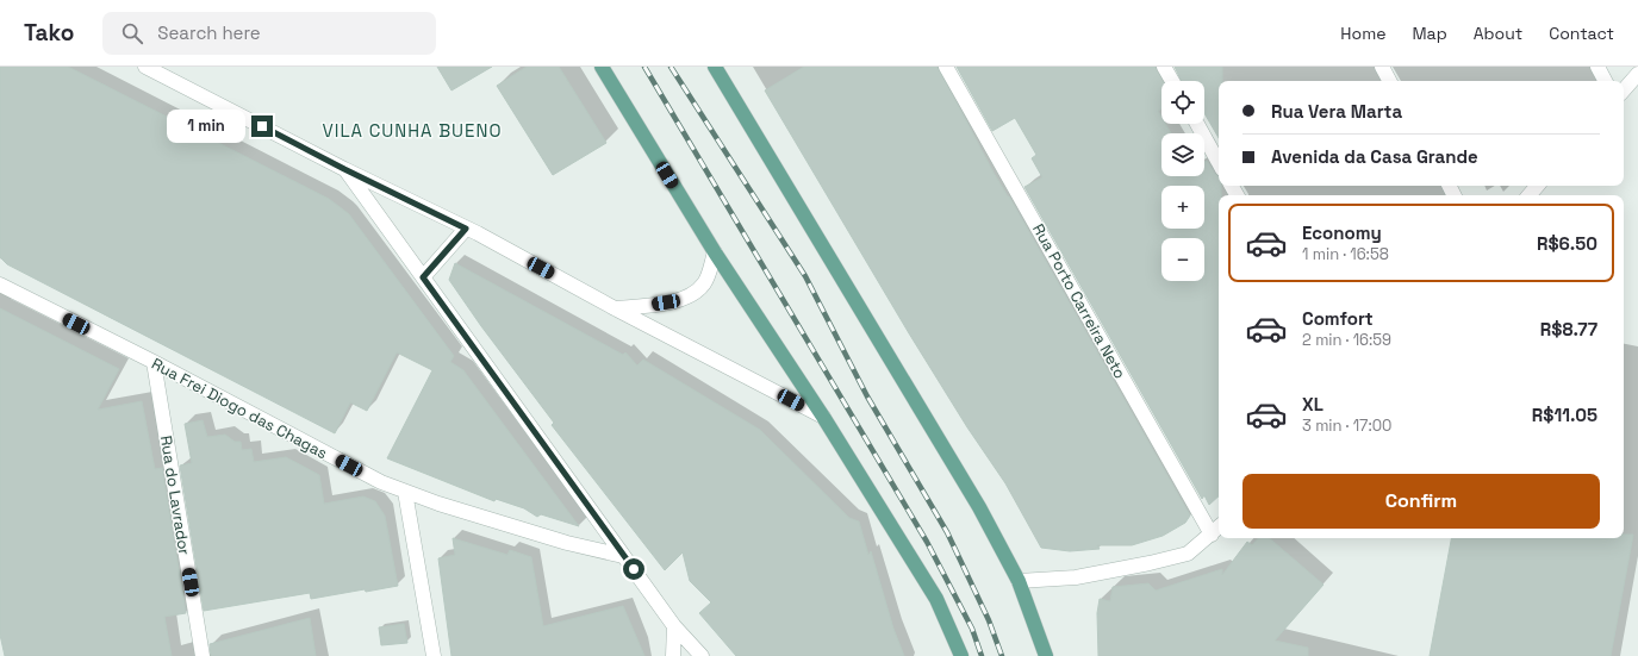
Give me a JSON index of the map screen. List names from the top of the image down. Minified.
{"streets":{"street":["Rua Porto Carreira Neto","Rua Frei Diogo das Chagas","Rua do Lavrador"]},"crossings":[["Rua Frei Diogo das Chagas","Rua do Lavrador"]],"districts":["VILA CUNHA BUENO"],"page":{"header":"Tako","search":"Search here","nav":["Home","Map","About","Contact"],"map_buttons":["+","−"],"banner":["Rua Vera Marta","Avenida da Casa Grande"],"bubble":"1 min","list":[{"name":"Economy","note":"1 min · 16:58","value":"R$6.50"},{"name":"Comfort","note":"2 min · 16:59","value":"R$8.77"},{"name":"XL","note":"3 min · 17:00","value":"R$11.05"}],"buttons":"Confirm"}}
